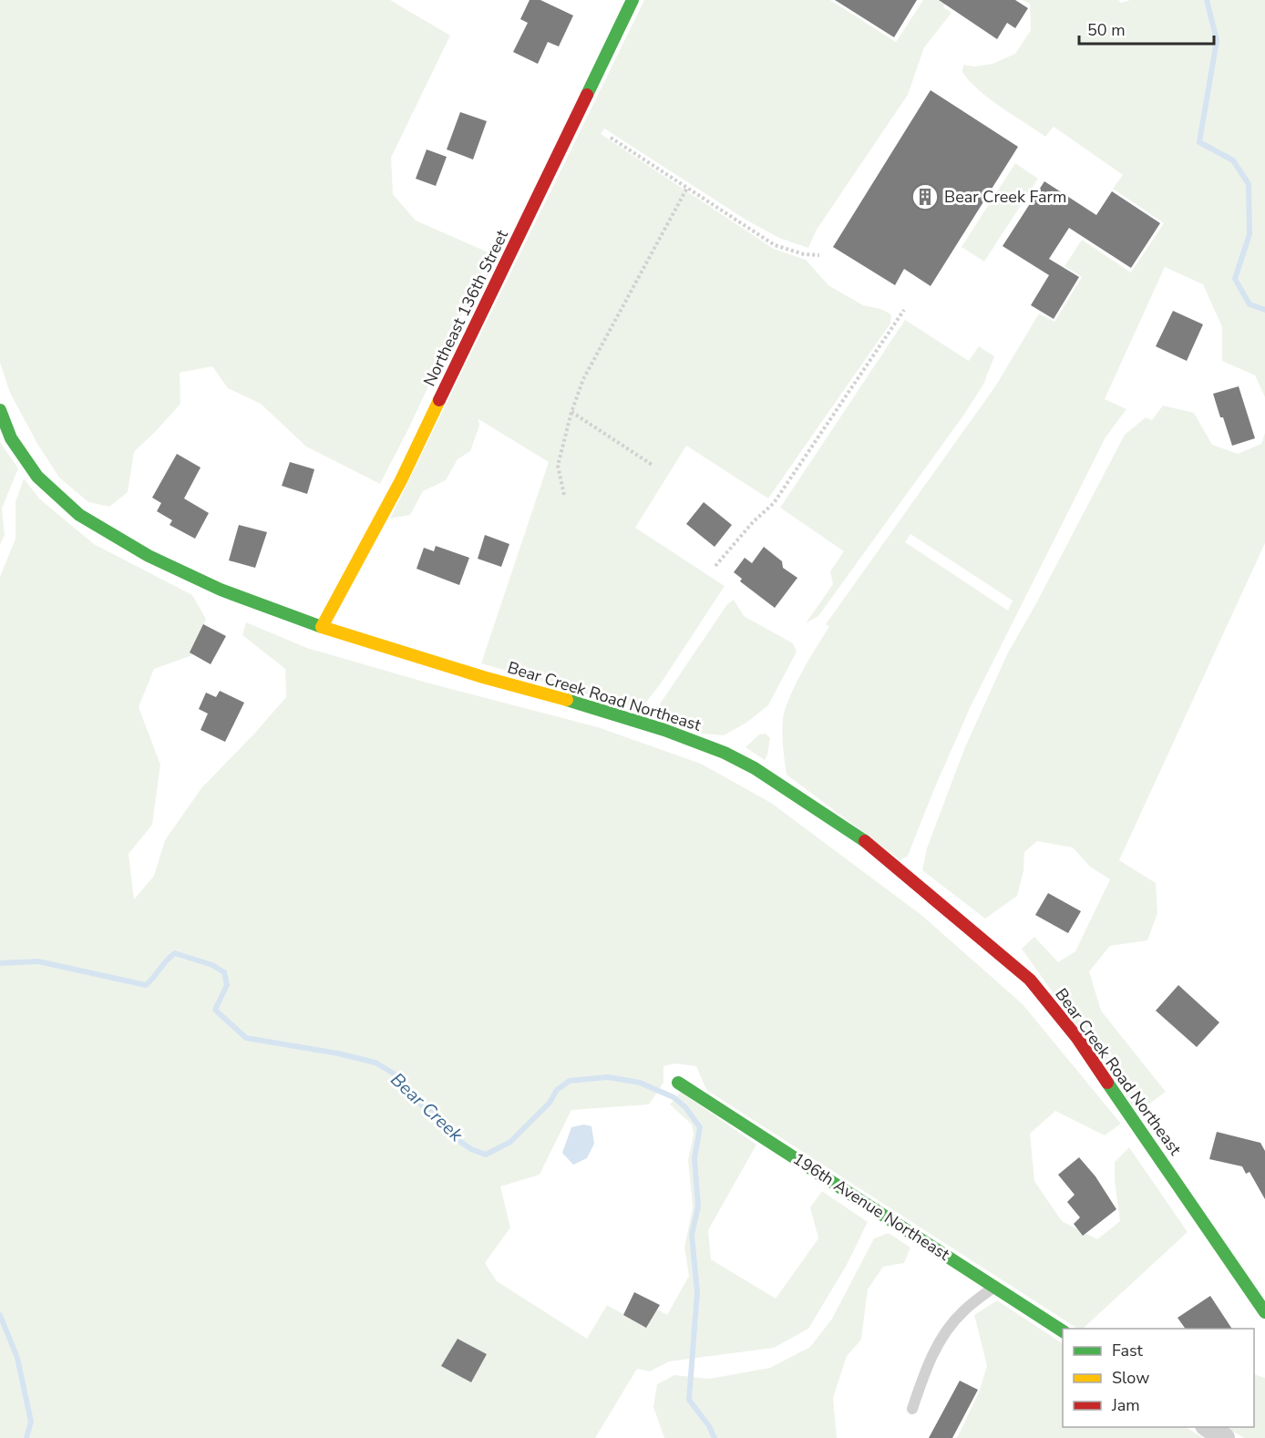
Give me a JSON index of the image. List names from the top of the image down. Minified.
{"streets":{"street":["Northeast 136th Street","Bear Creek Road Northeast","196th Avenue Northeast"]},"crossings":[["Northeast 136th Street","Bear Creek Road Northeast"]],"water":["Bear Creek"],"places":{"building":["Bear Creek Farm"]},"legend":["Fast","Slow","Jam"],"scale_bar":"50 m"}
